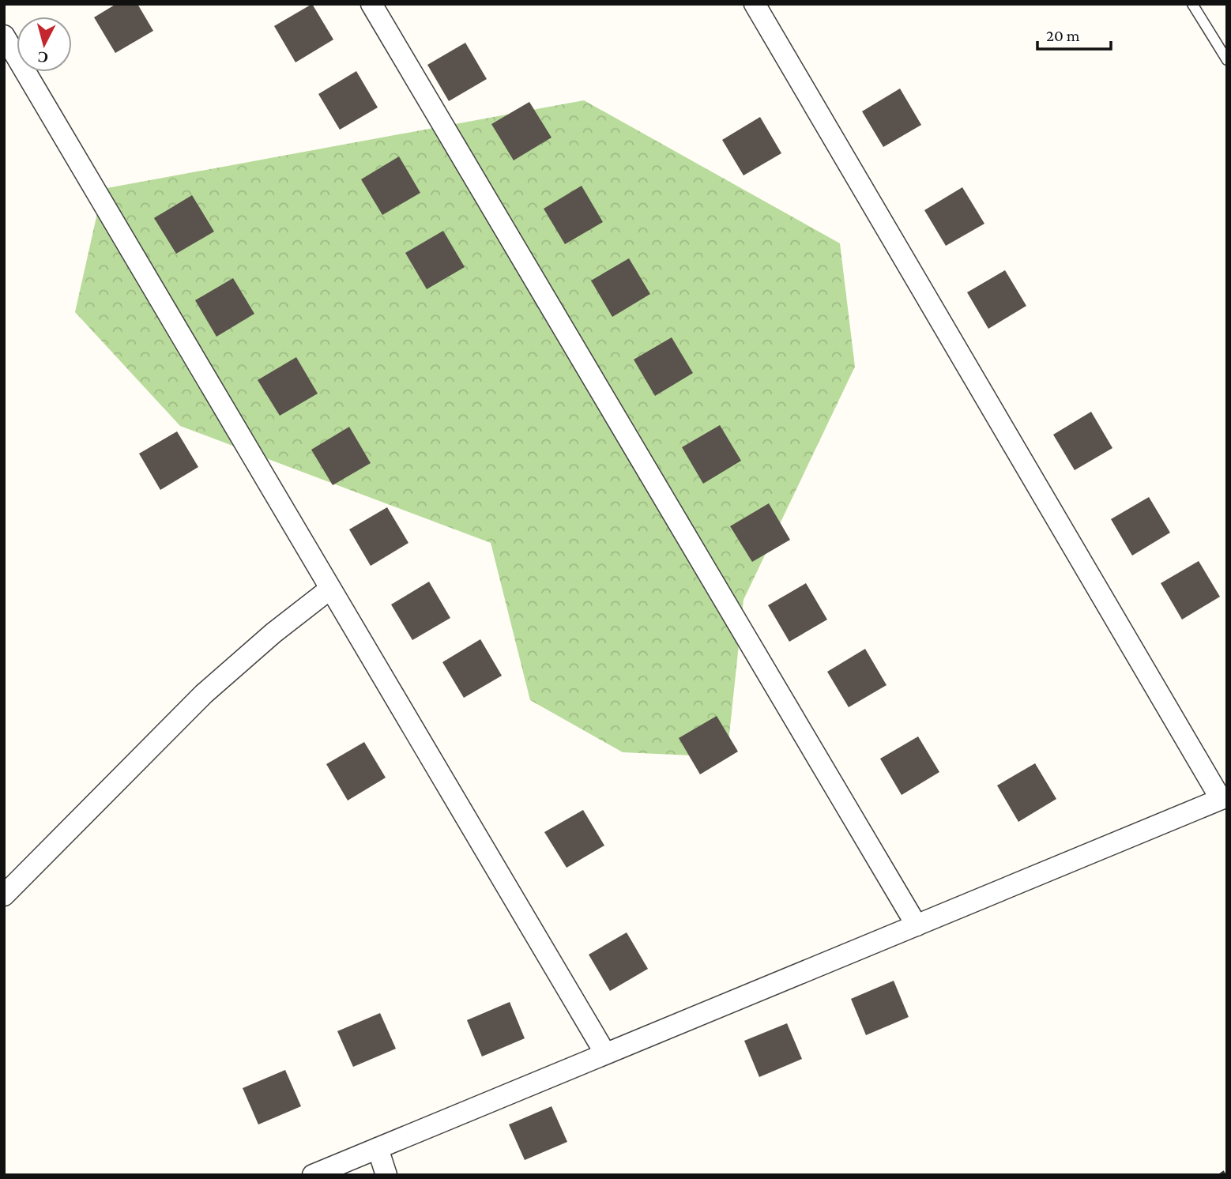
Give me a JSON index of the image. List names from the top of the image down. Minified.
{"scale_bar":"20 m","north":"bottom"}
